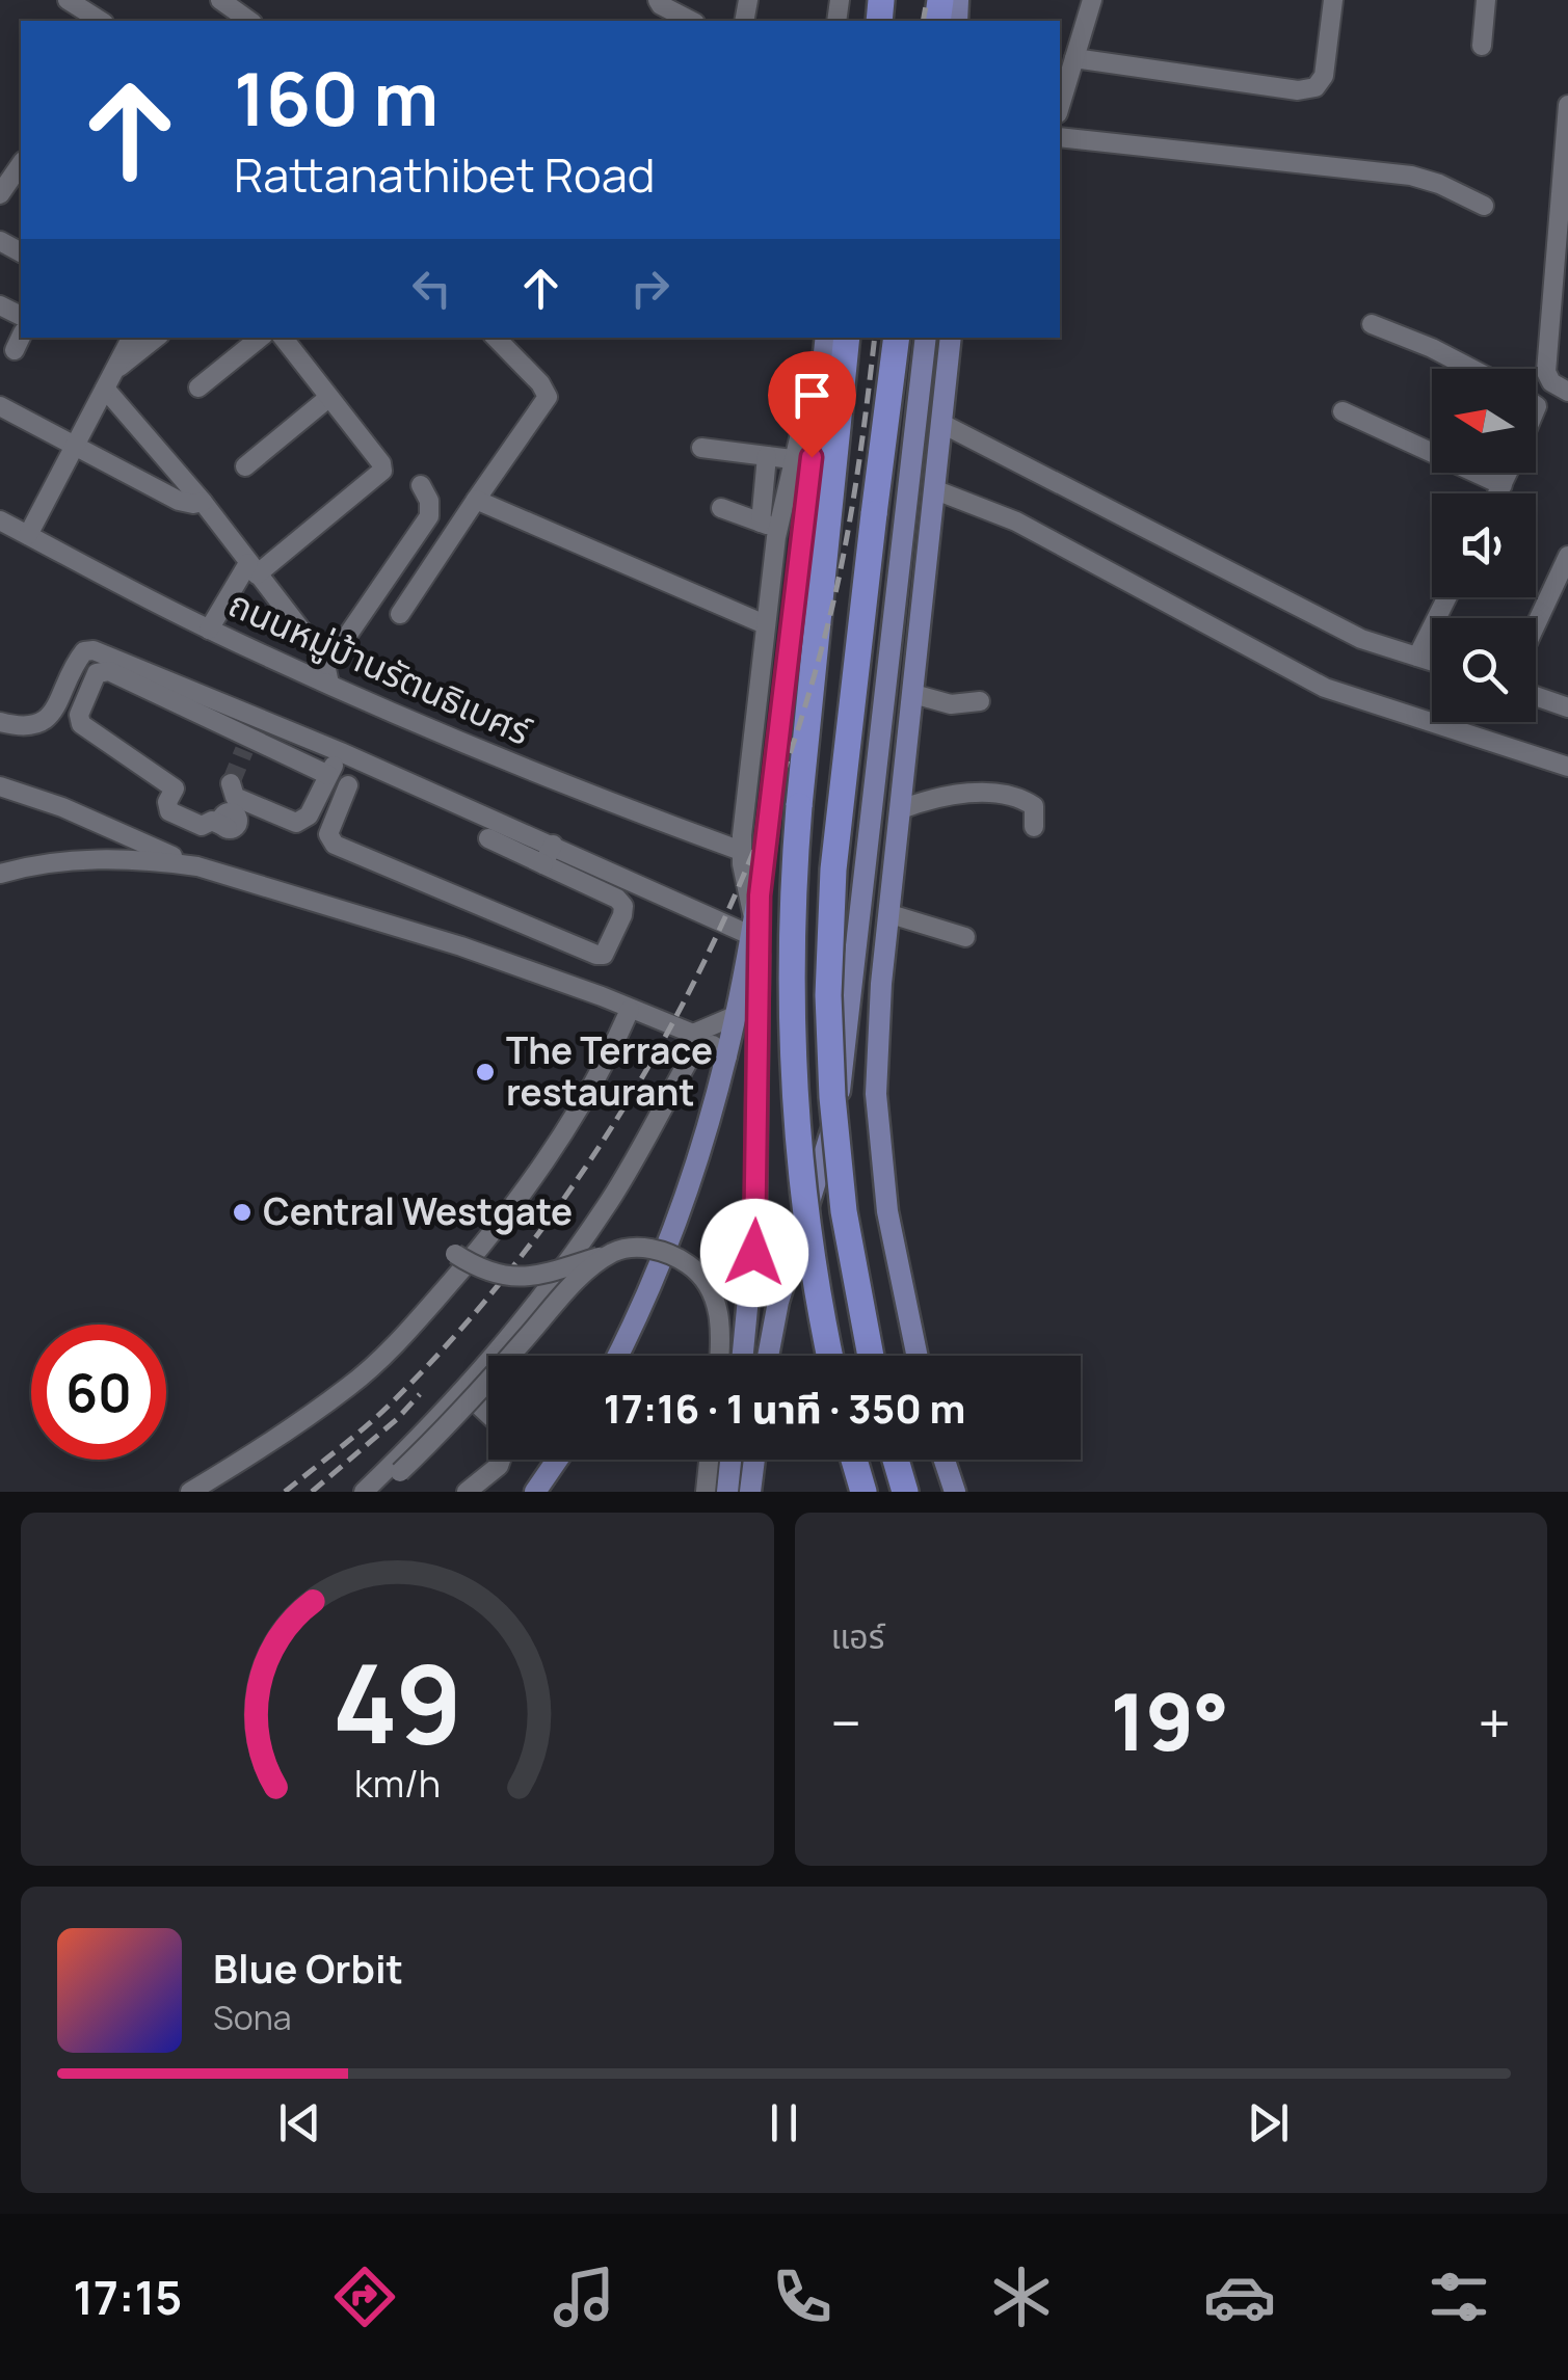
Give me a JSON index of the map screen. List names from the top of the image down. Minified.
{"streets":{"street":["ถนนหมู่บ้านรัตนธิเบศร์"]},"places":["The Terrace restaurant","Central Westgate"],"north":"left","page":{"turn":["160 m","Rattanathibet Road"],"limit":"60","trip":"17:16 · 1 นาที · 350 m","tile":"แอร์","heat":["−","19°","+"],"song":["Blue Orbit","Sona"],"tabs":"17:15","gauge":["49","km/h"]}}
